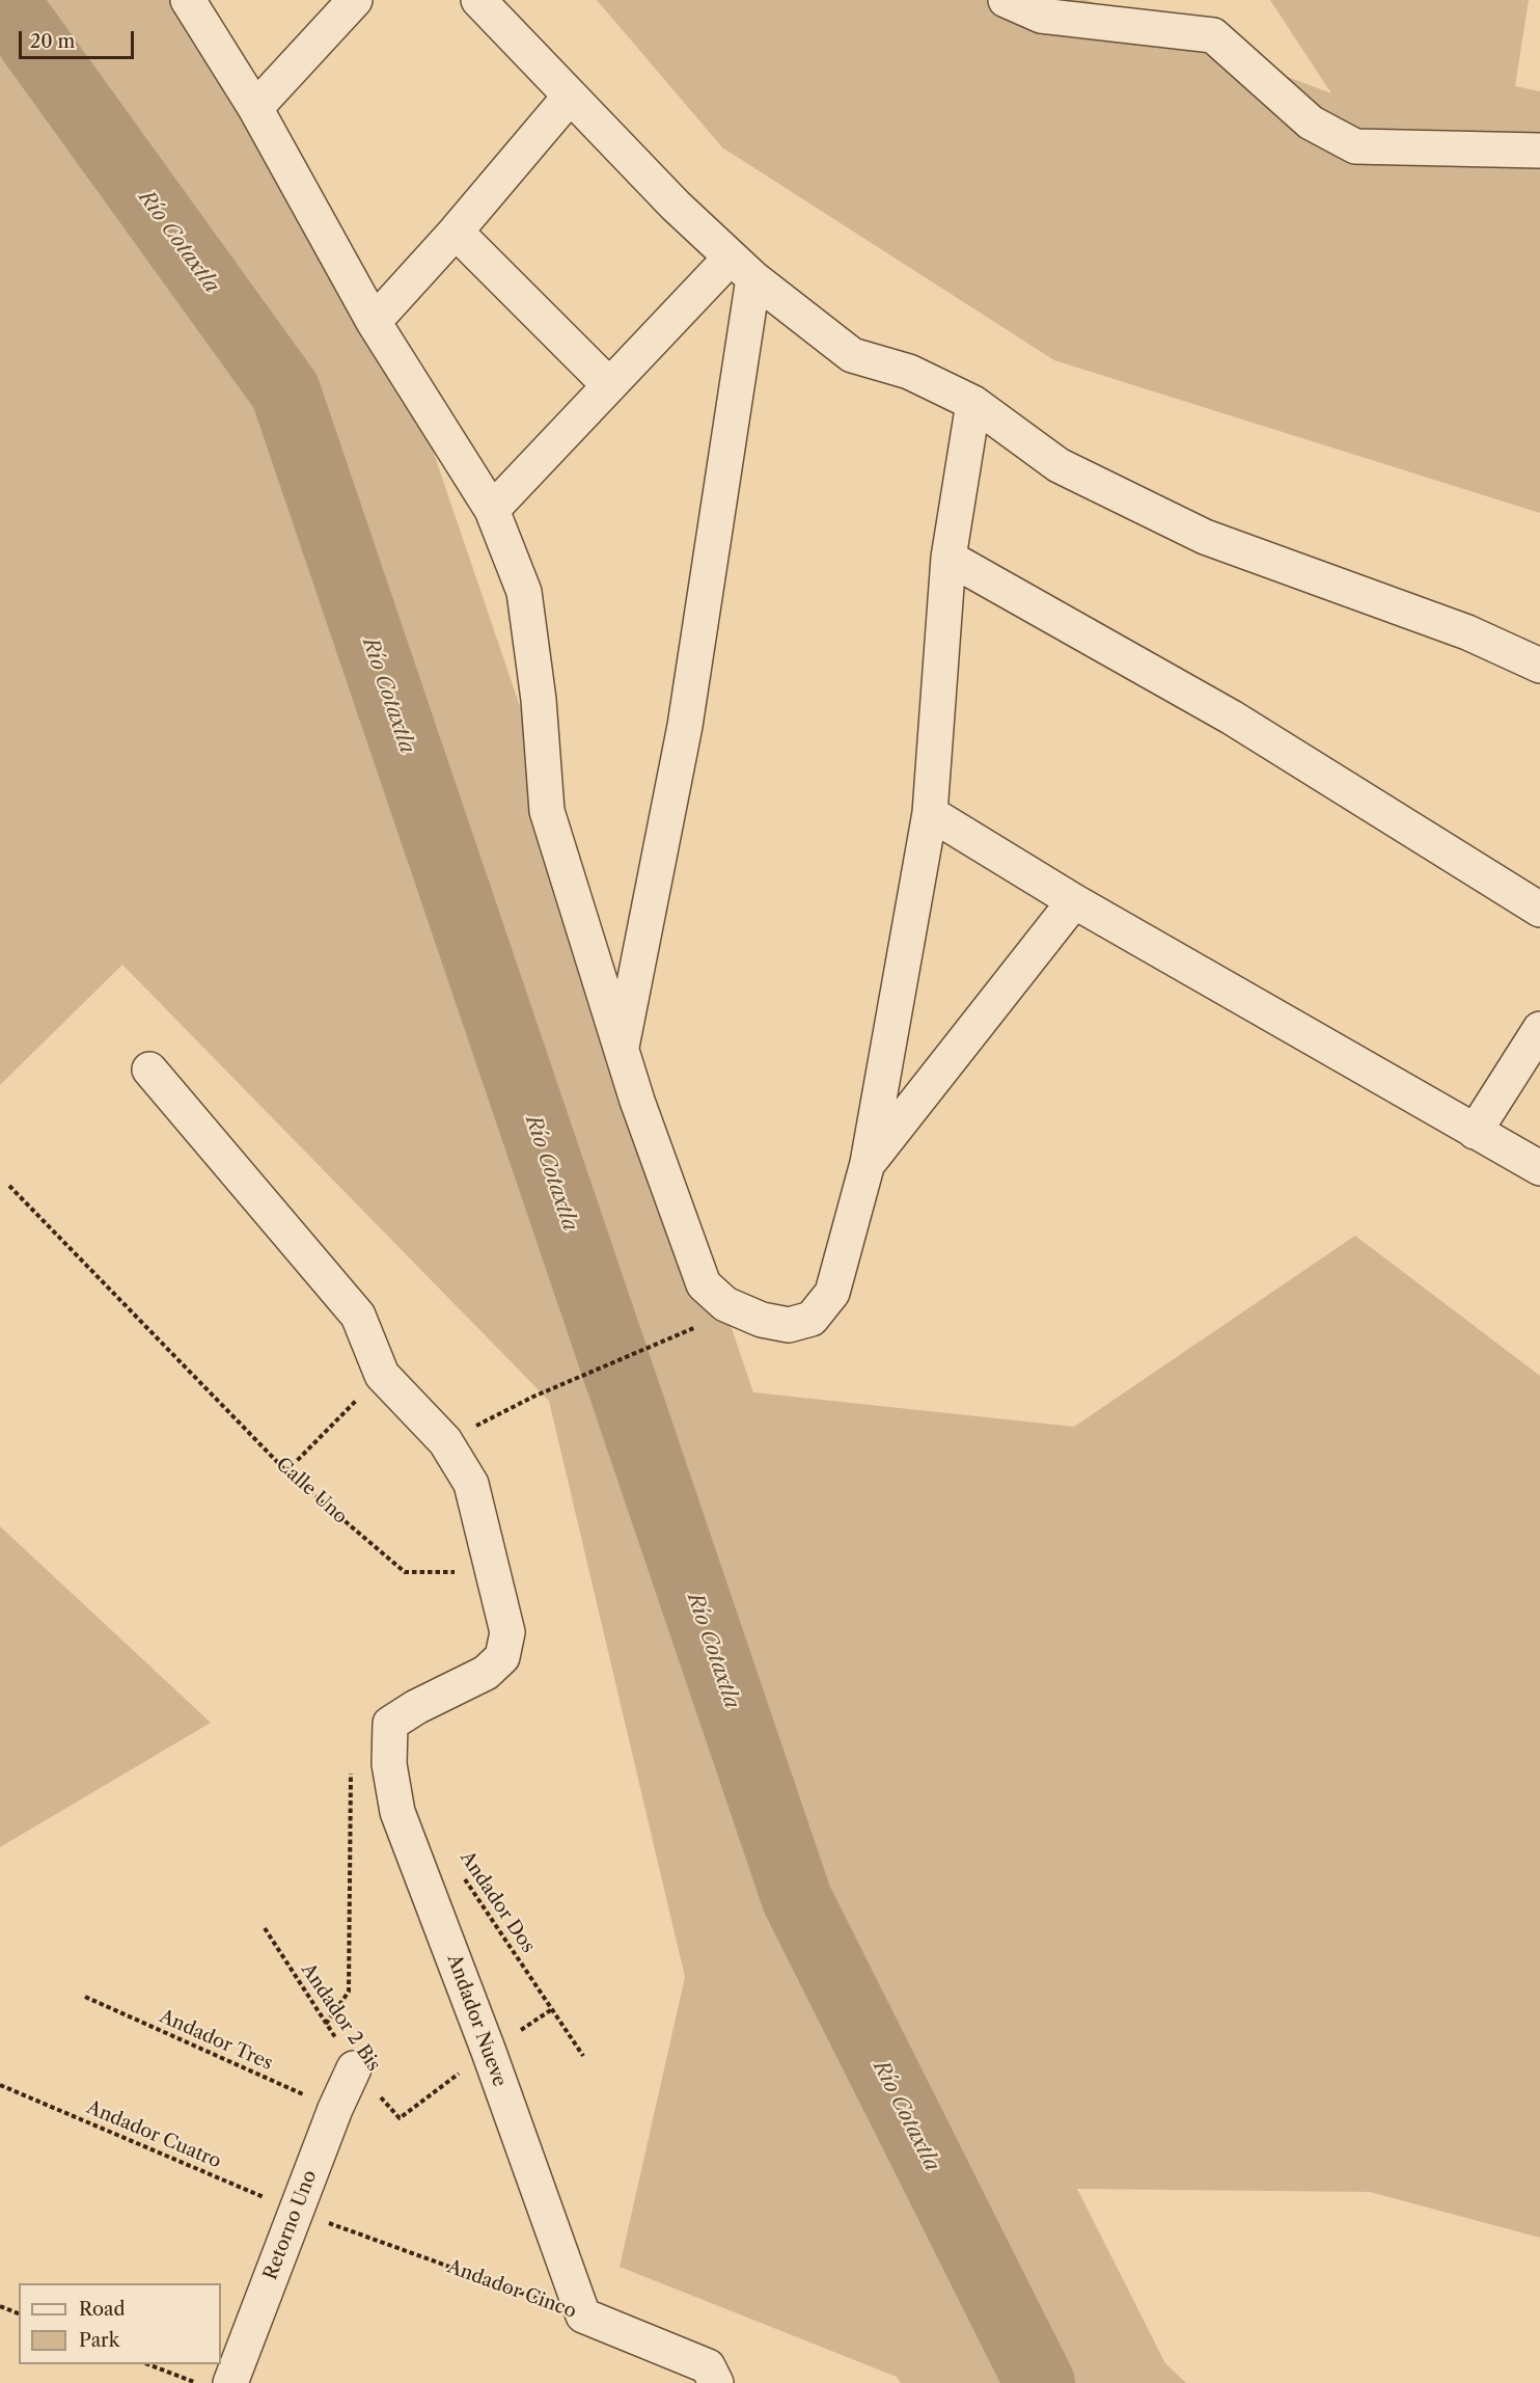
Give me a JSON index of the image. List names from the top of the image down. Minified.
{"streets":{"street":["Andador Nueve","Retorno Uno","Andador Cinco"],"path":["Calle Uno","Andador Dos","Andador 2 Bis","Andador Tres","Andador Cuatro"]},"crossings":[["Calle Uno","Andador Nueve"],["Andador Dos","Andador 2 Bis"],["Andador 2 Bis","Andador Nueve"],["Andador 2 Bis","Retorno Uno"],["Andador Nueve","Andador Cinco"],["Andador Tres","Retorno Uno"],["Andador Cuatro","Retorno Uno"],["Andador Cuatro","Andador Cinco"],["Retorno Uno","Andador Cinco"]],"water":["Río Cotaxtla"],"legend":["Road","Park"],"scale_bar":"20 m"}
